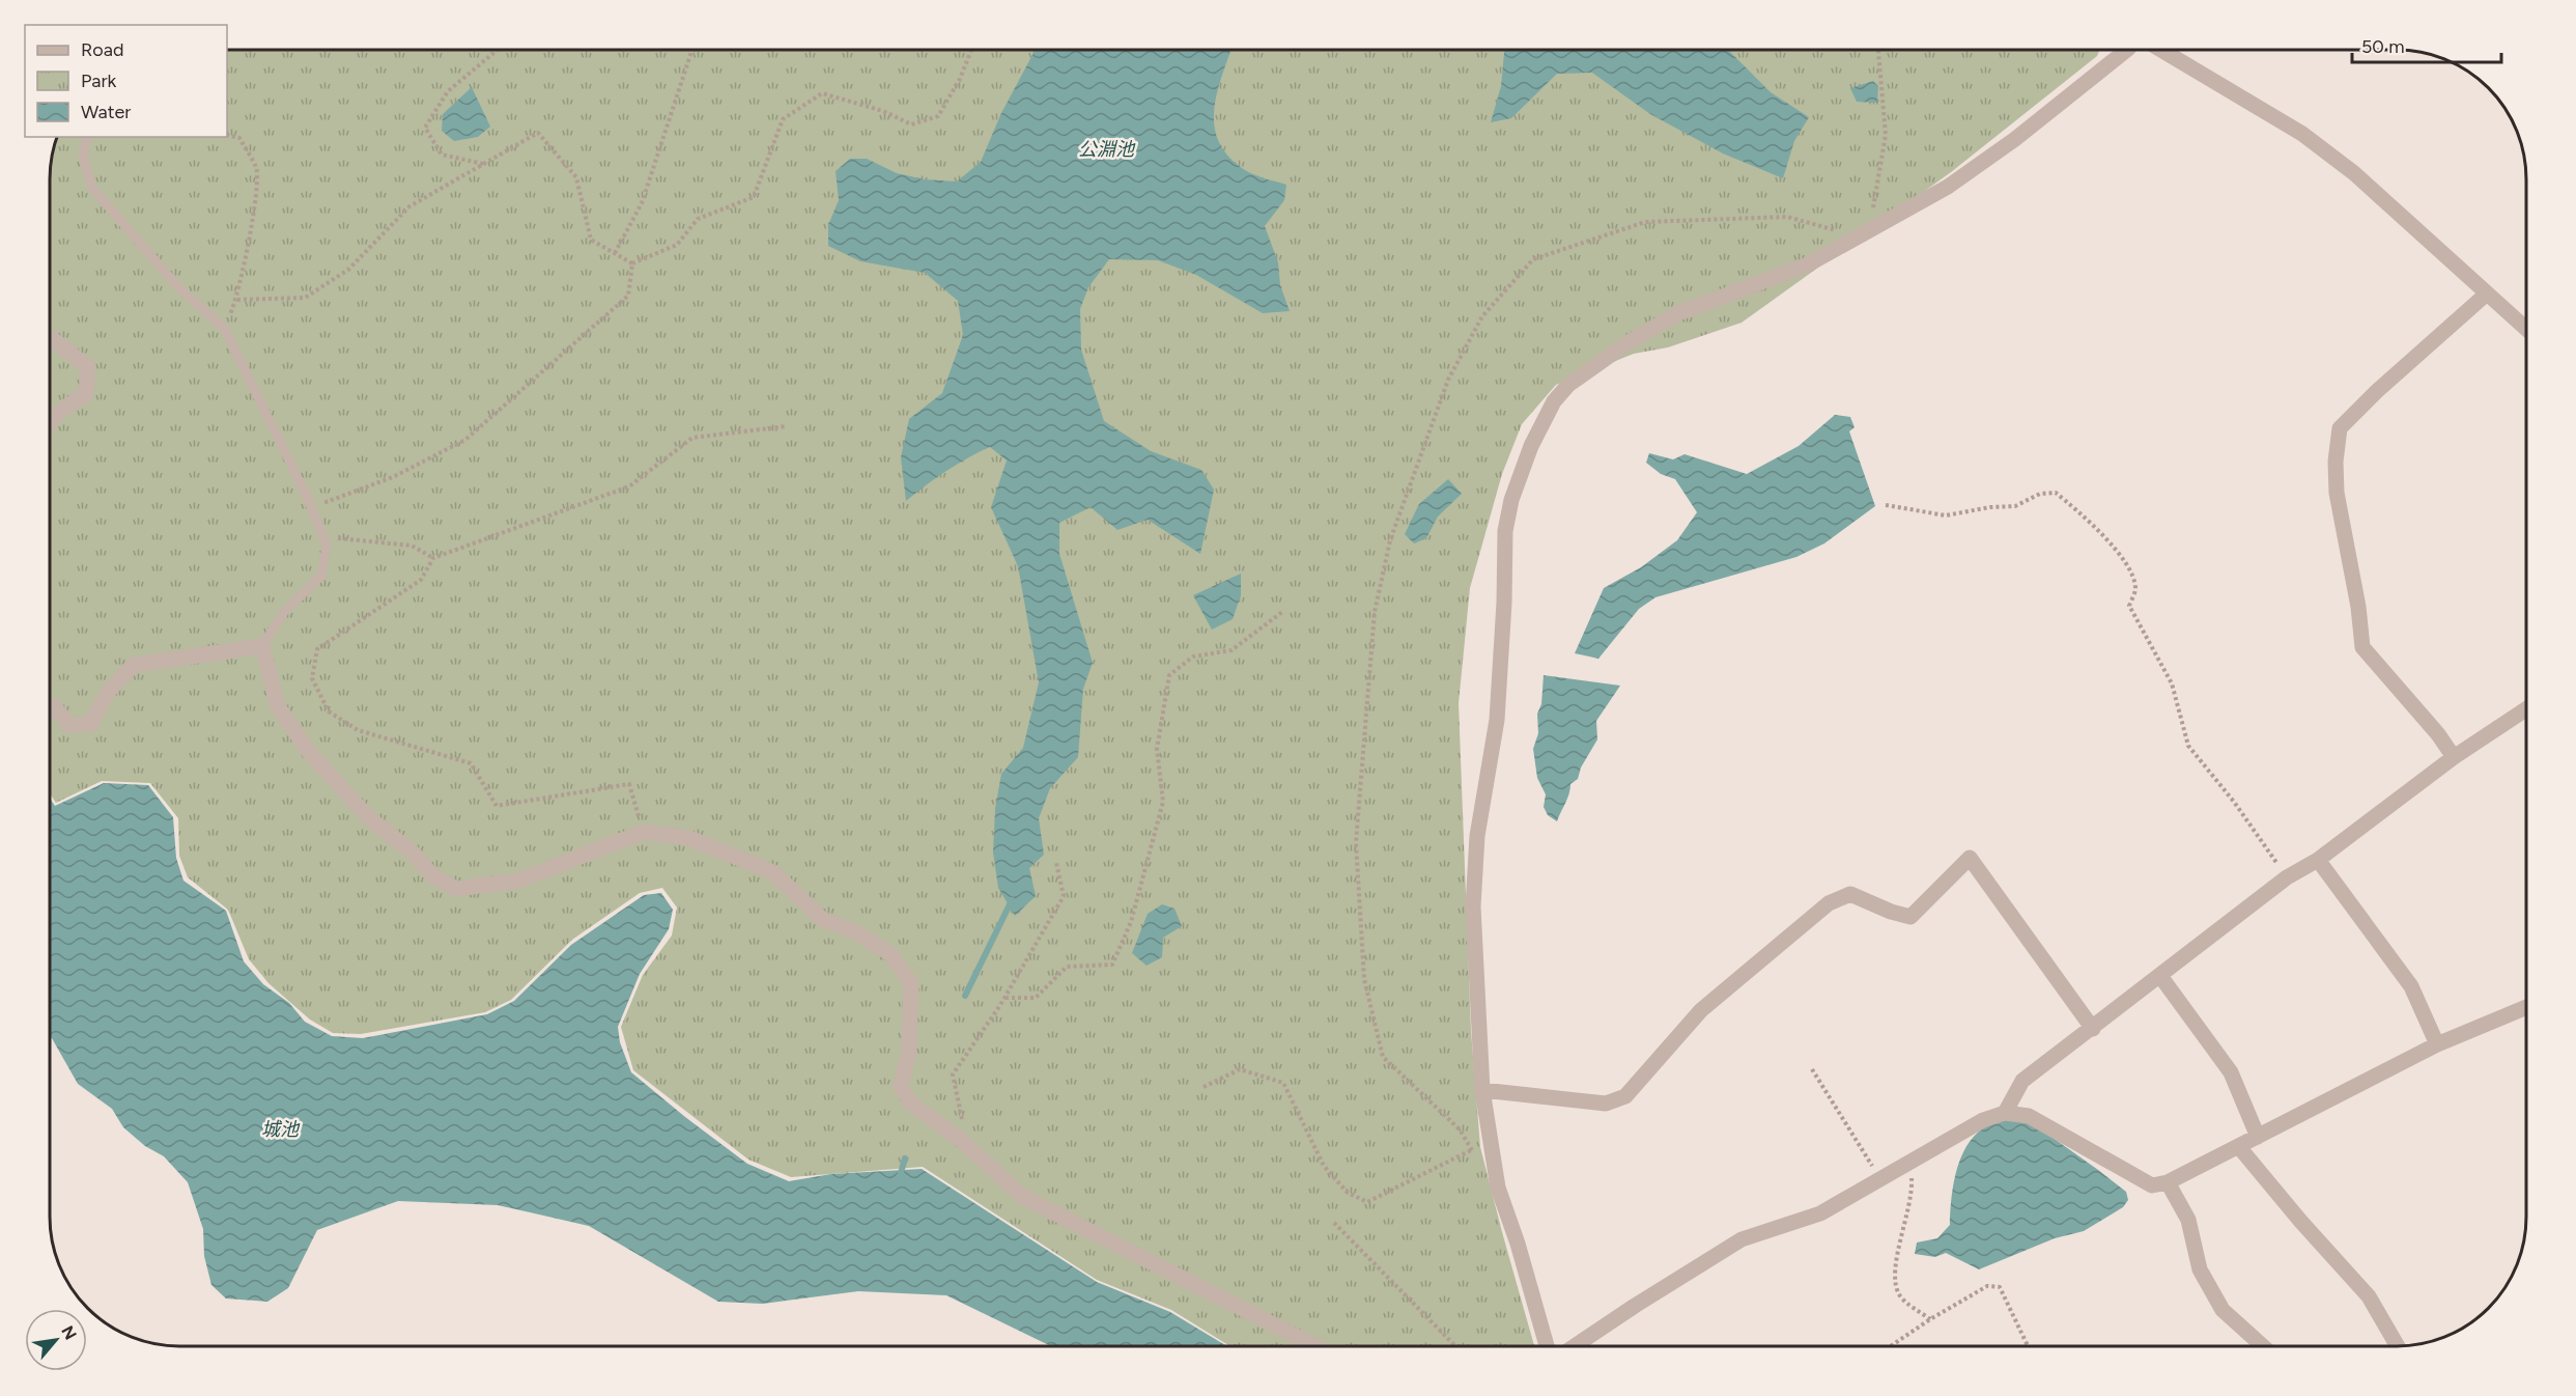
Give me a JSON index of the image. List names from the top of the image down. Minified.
{"water":["公淵池","城池"],"legend":["Road","Park","Water"],"scale_bar":"50 m","north":"top right"}
